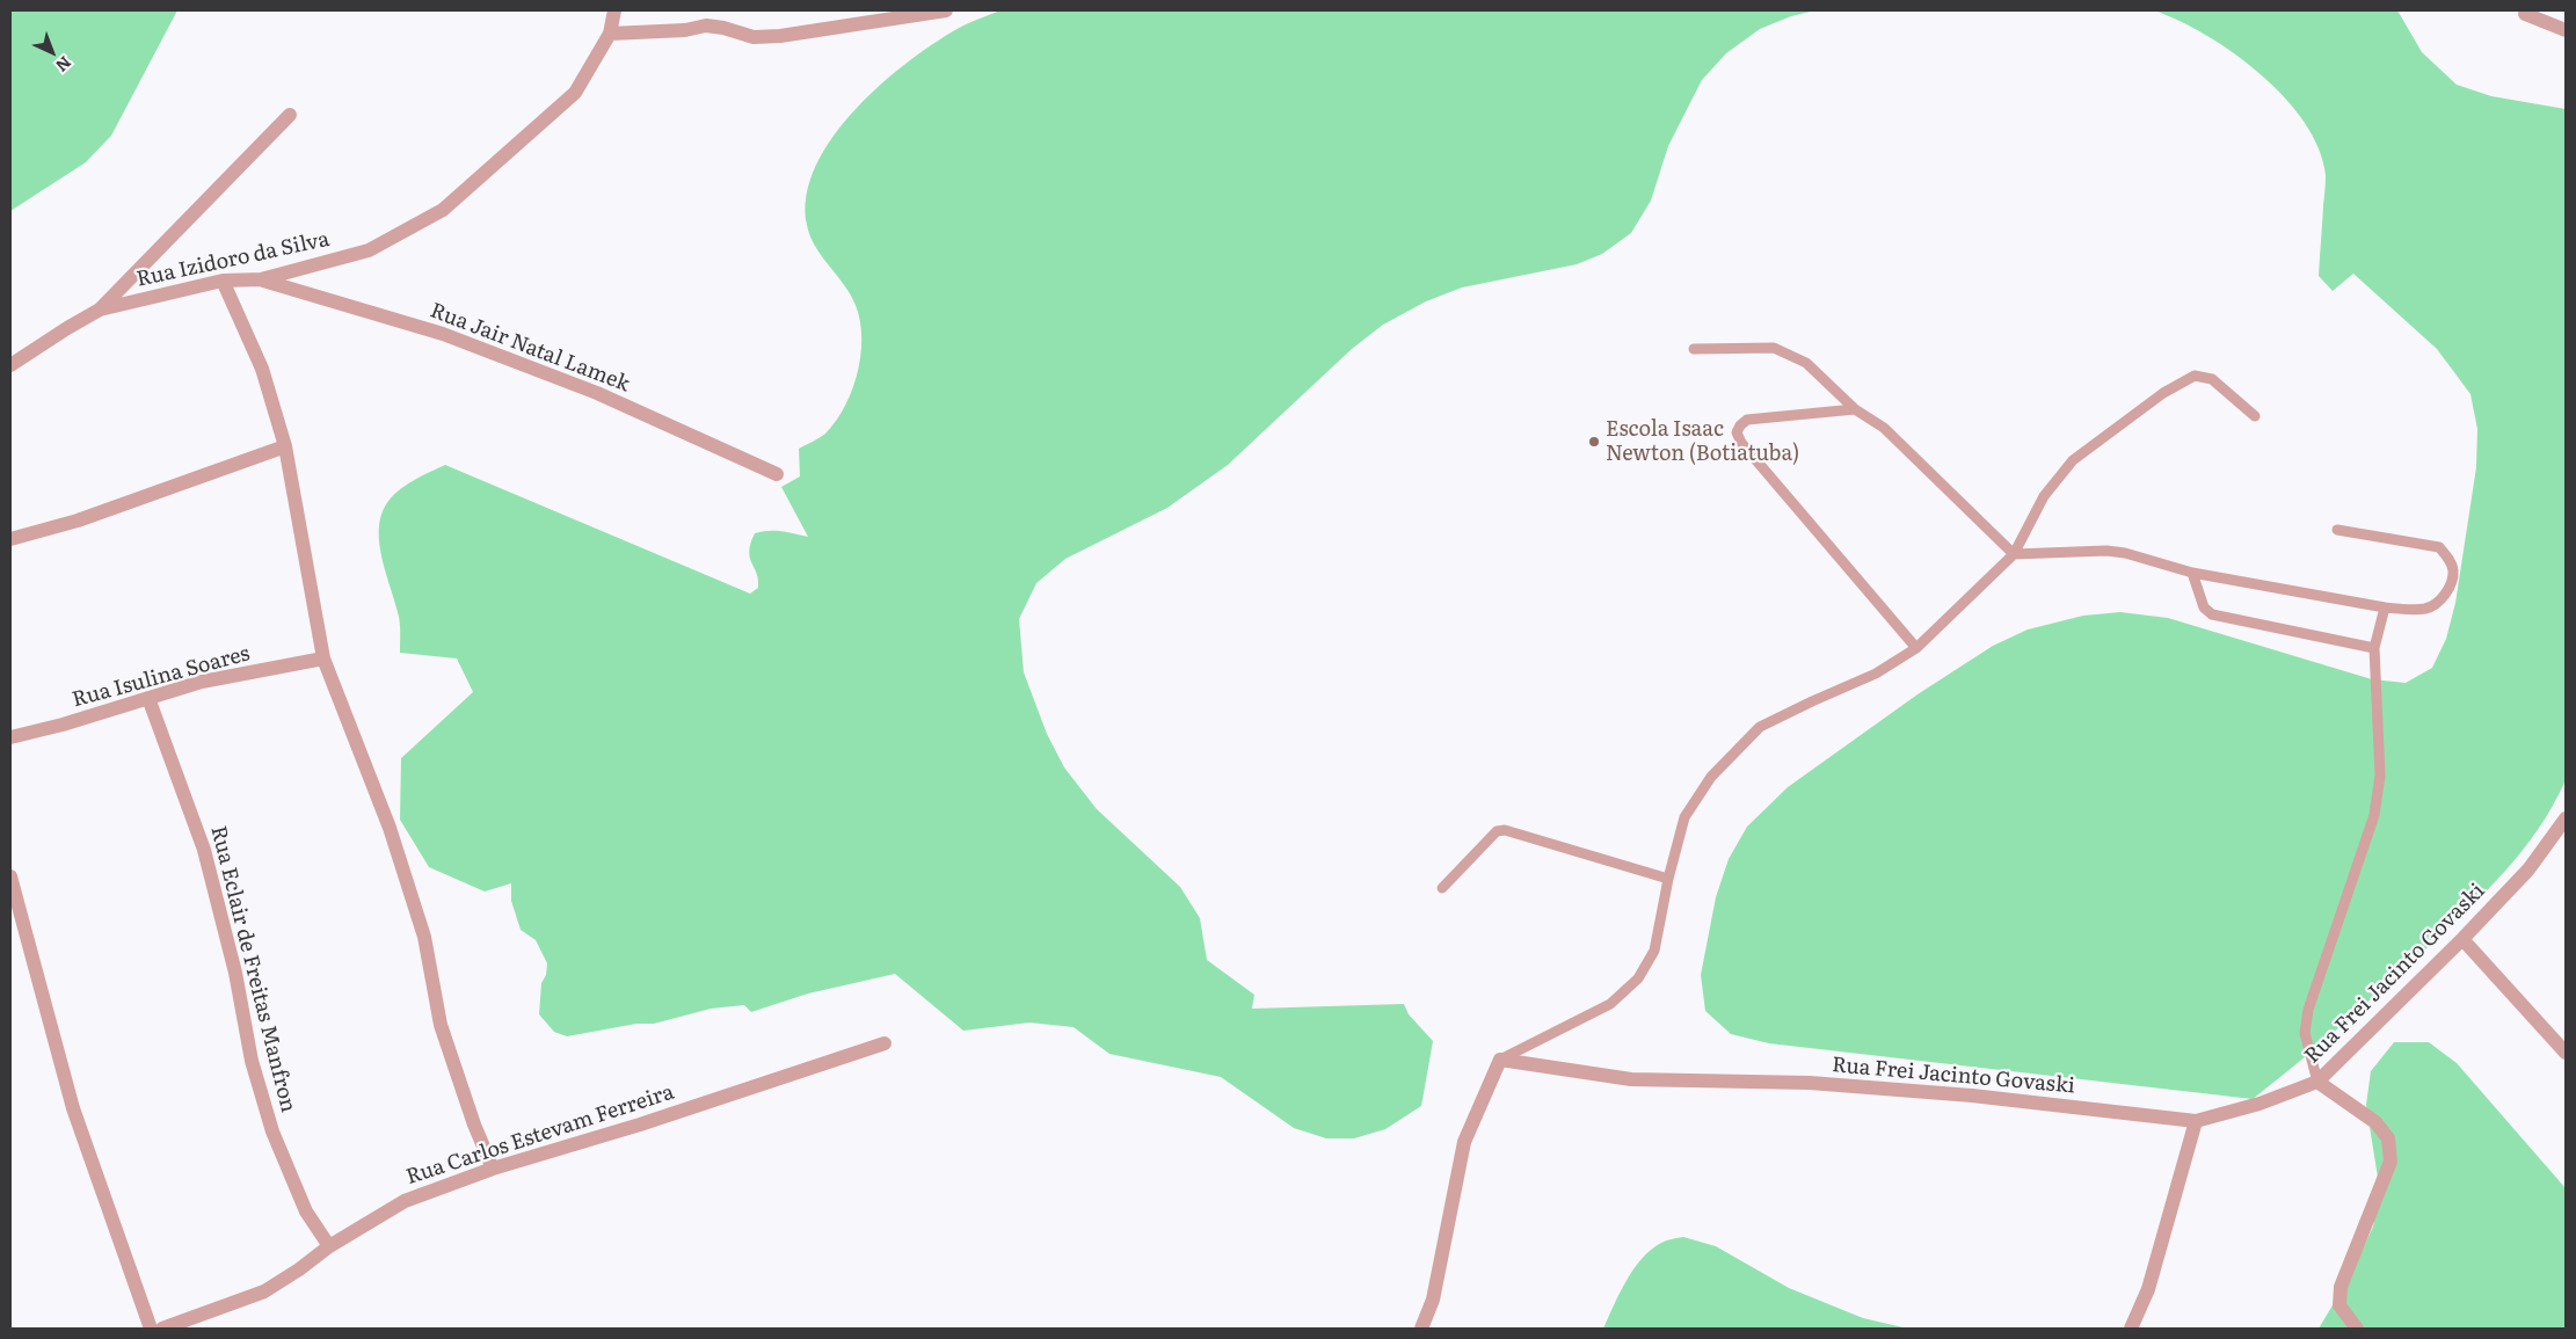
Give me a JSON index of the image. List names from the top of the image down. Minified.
{"streets":{"street":["Rua Izidoro da Silva","Rua Jair Natal Lamek","Rua Isulina Soares","Rua Eclair de Freitas Manfron","Rua Frei Jacinto Govaski","Rua Carlos Estevam Ferreira"]},"crossings":[["Rua Izidoro da Silva","Rua Jair Natal Lamek"],["Rua Isulina Soares","Rua Eclair de Freitas Manfron"],["Rua Eclair de Freitas Manfron","Rua Carlos Estevam Ferreira"]],"places":["Escola Isaac Newton (Botiatuba)"],"north":"bottom right"}
